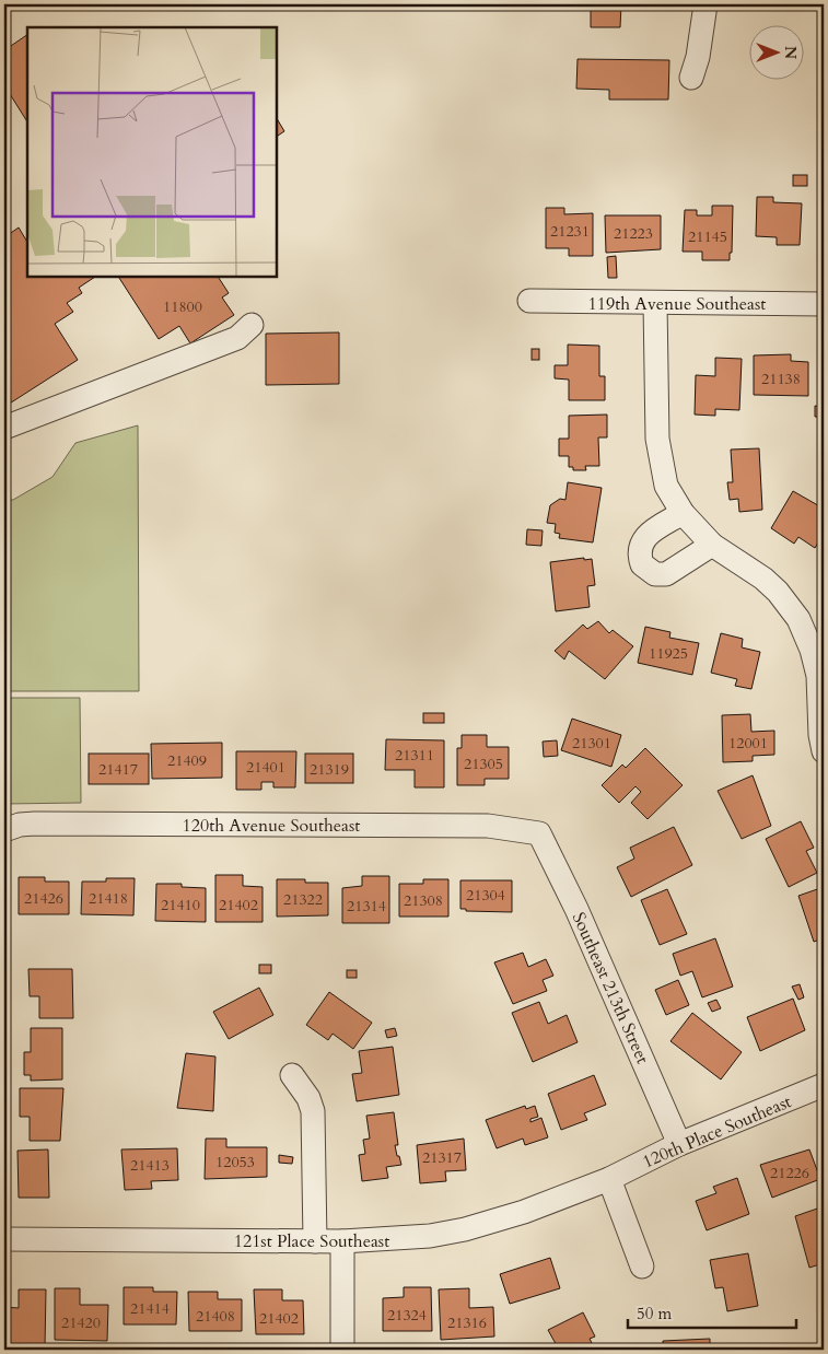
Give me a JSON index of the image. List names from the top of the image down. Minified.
{"streets":{"street":["119th Avenue Southeast","120th Avenue Southeast","Southeast 213th Street","120th Place Southeast","121st Place Southeast"]},"crossings":[["120th Avenue Southeast","Southeast 213th Street"],["Southeast 213th Street","120th Place Southeast"],["120th Place Southeast","121st Place Southeast"]],"house_numbers":["21231","21223","21145","11800","21138","11925","21301","12001","21311","21409","21305","21401","21417","21319","21304","21426","21418","21322","21308","21410","21402","21314","21317","12053","21413","21226","21414","21324","21408","21402","21420","21316"],"scale_bar":"50 m","north":"right"}
